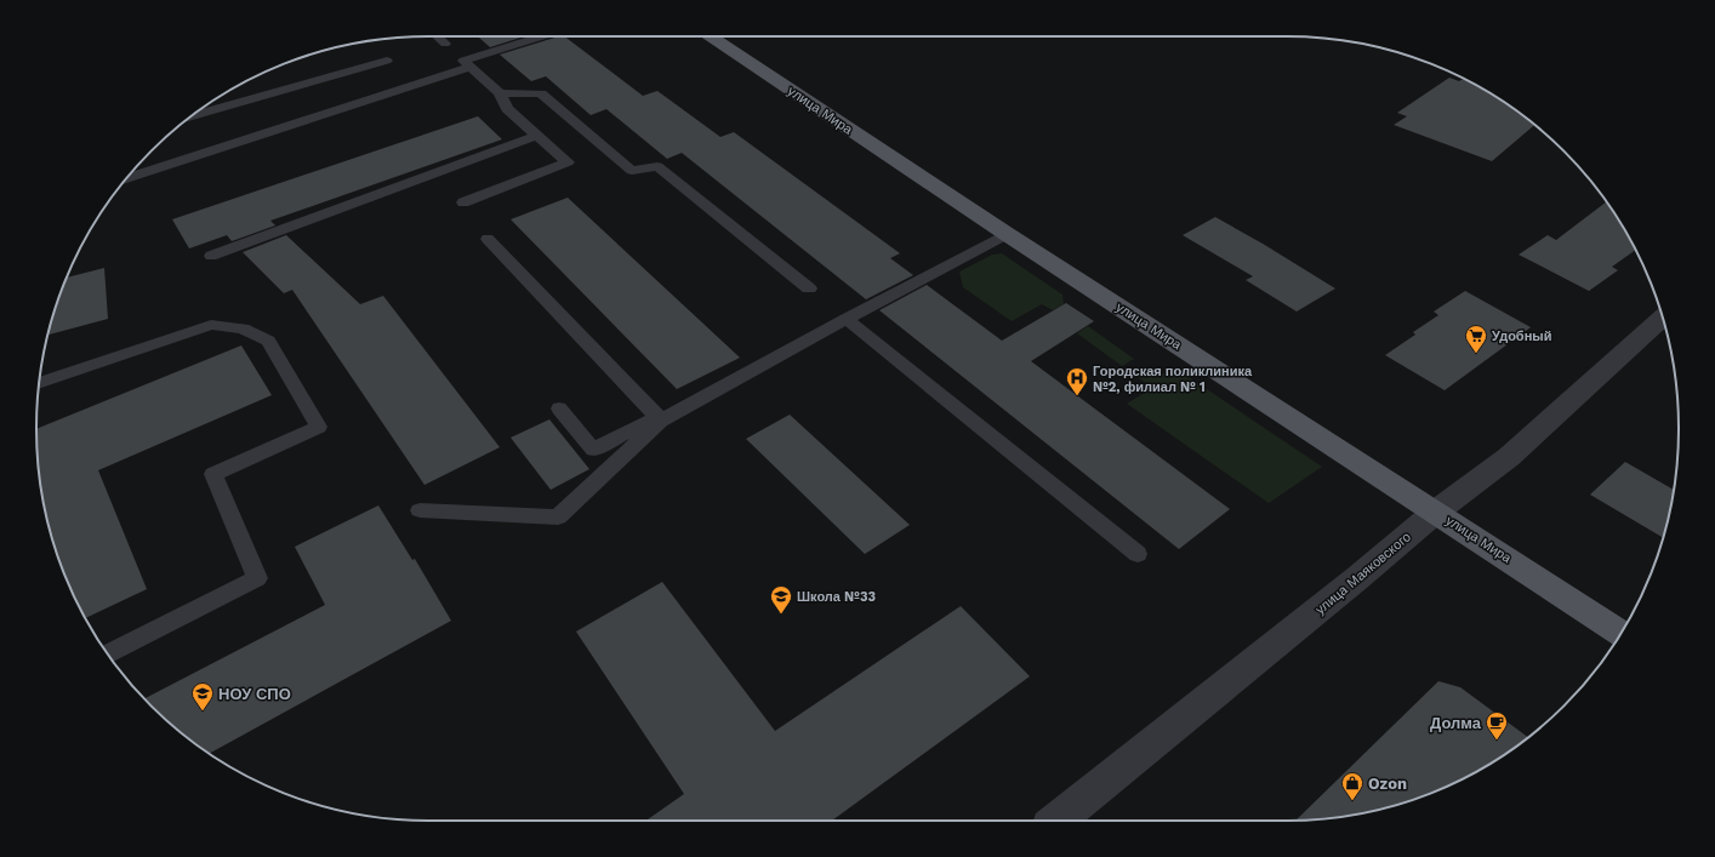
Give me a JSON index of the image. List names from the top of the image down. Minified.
{"streets":{"main road":["улица Мира"],"street":["улица Маяковского"]},"crossings":[["улица Мира","улица Маяковского"]],"places":{"supermarket":["Удобный"],"hospital":["Городская поликлиника №2, филиал № 1"],"school or university":["Школа №33","НОУ СПО"],"cafe":["Долма"],"shop":["Ozon"]}}
